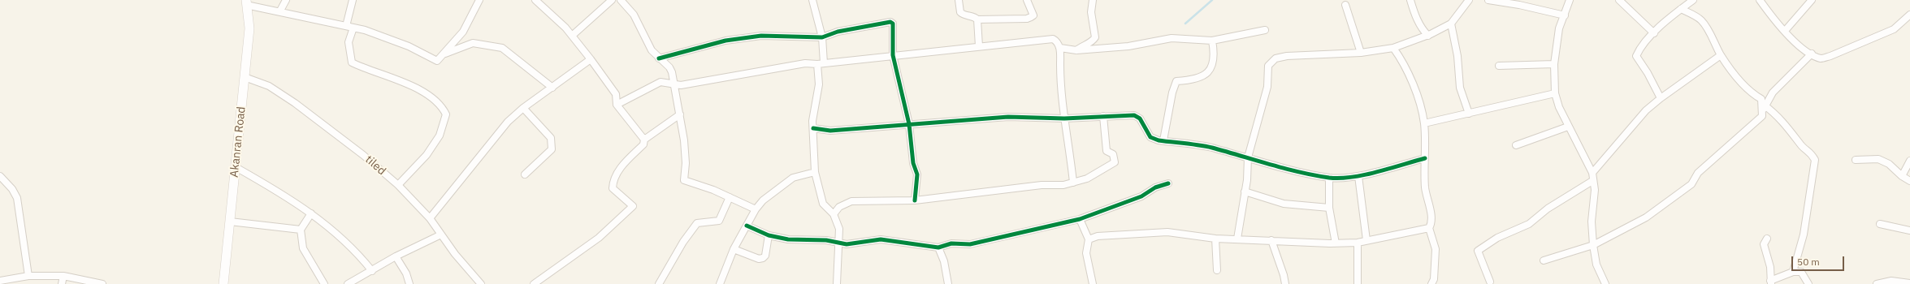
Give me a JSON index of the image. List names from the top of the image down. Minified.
{"streets":{"main road":["Akanran Road"],"street":["tiled"]},"crossings":[["Akanran Road","tiled"]],"scale_bar":"50 m"}
